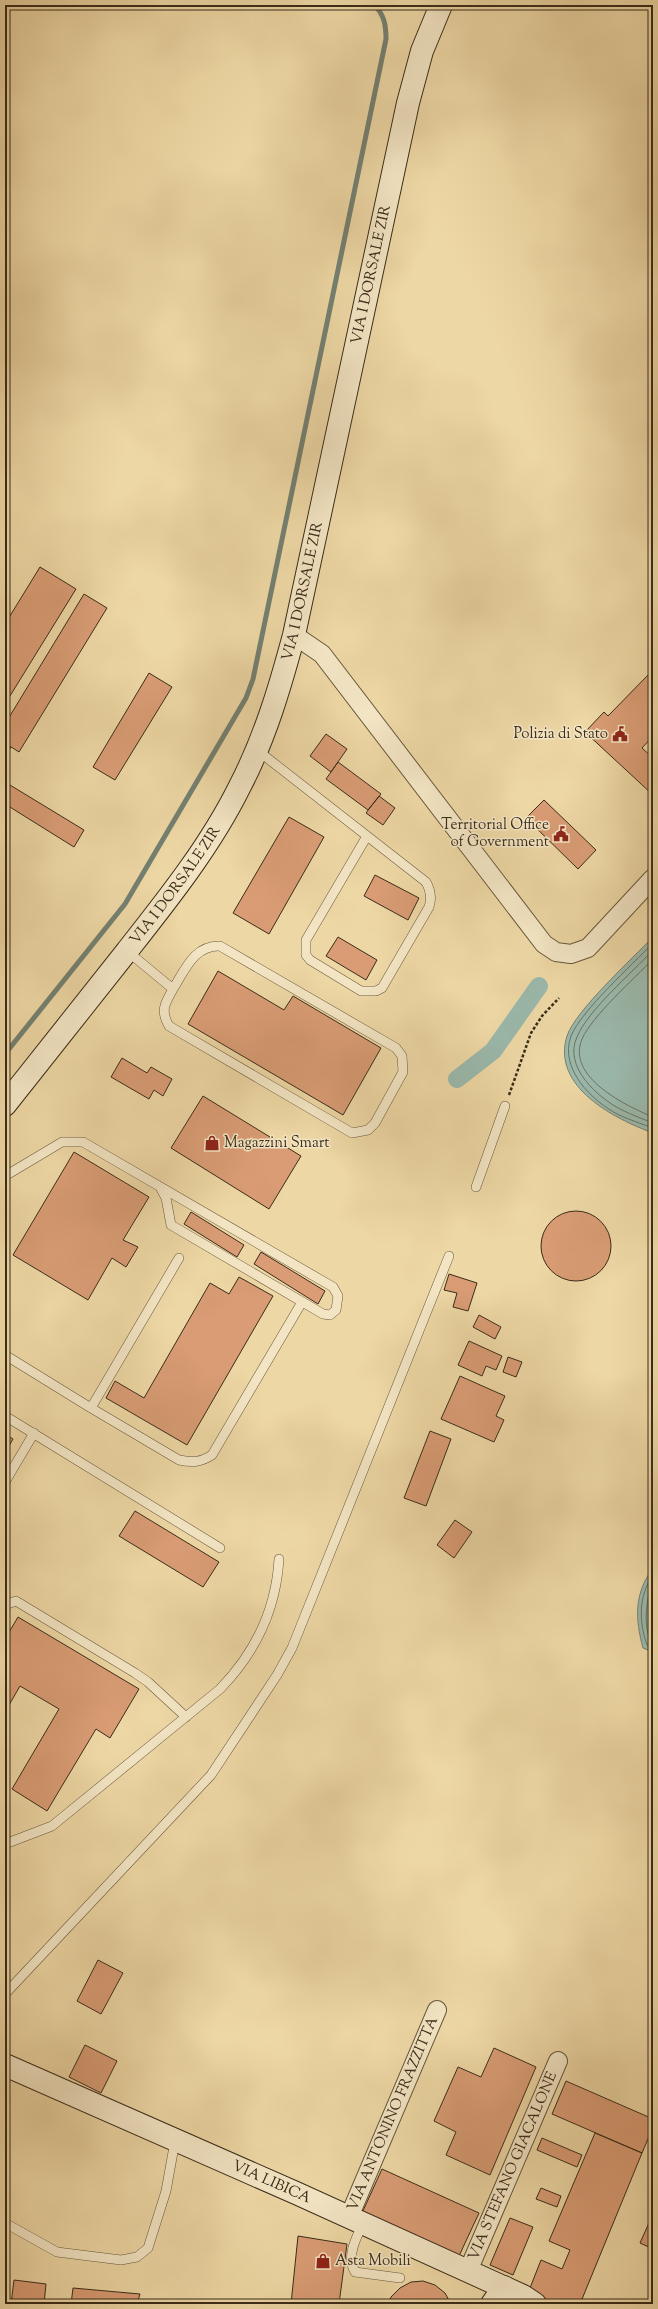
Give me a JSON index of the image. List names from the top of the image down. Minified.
{"streets":{"main road":["VIA I DORSALE ZIR","VIA LIBICA"],"street":["VIA ANTONINO FRAZZITTA","VIA STEFANO GIACALONE"]},"crossings":[["VIA ANTONINO FRAZZITTA","VIA LIBICA"],["VIA STEFANO GIACALONE","VIA LIBICA"]],"places":{"public building":["Polizia di Stato","Territorial Office of Government"],"shop":["Magazzini Smart","Asta Mobili"]}}
